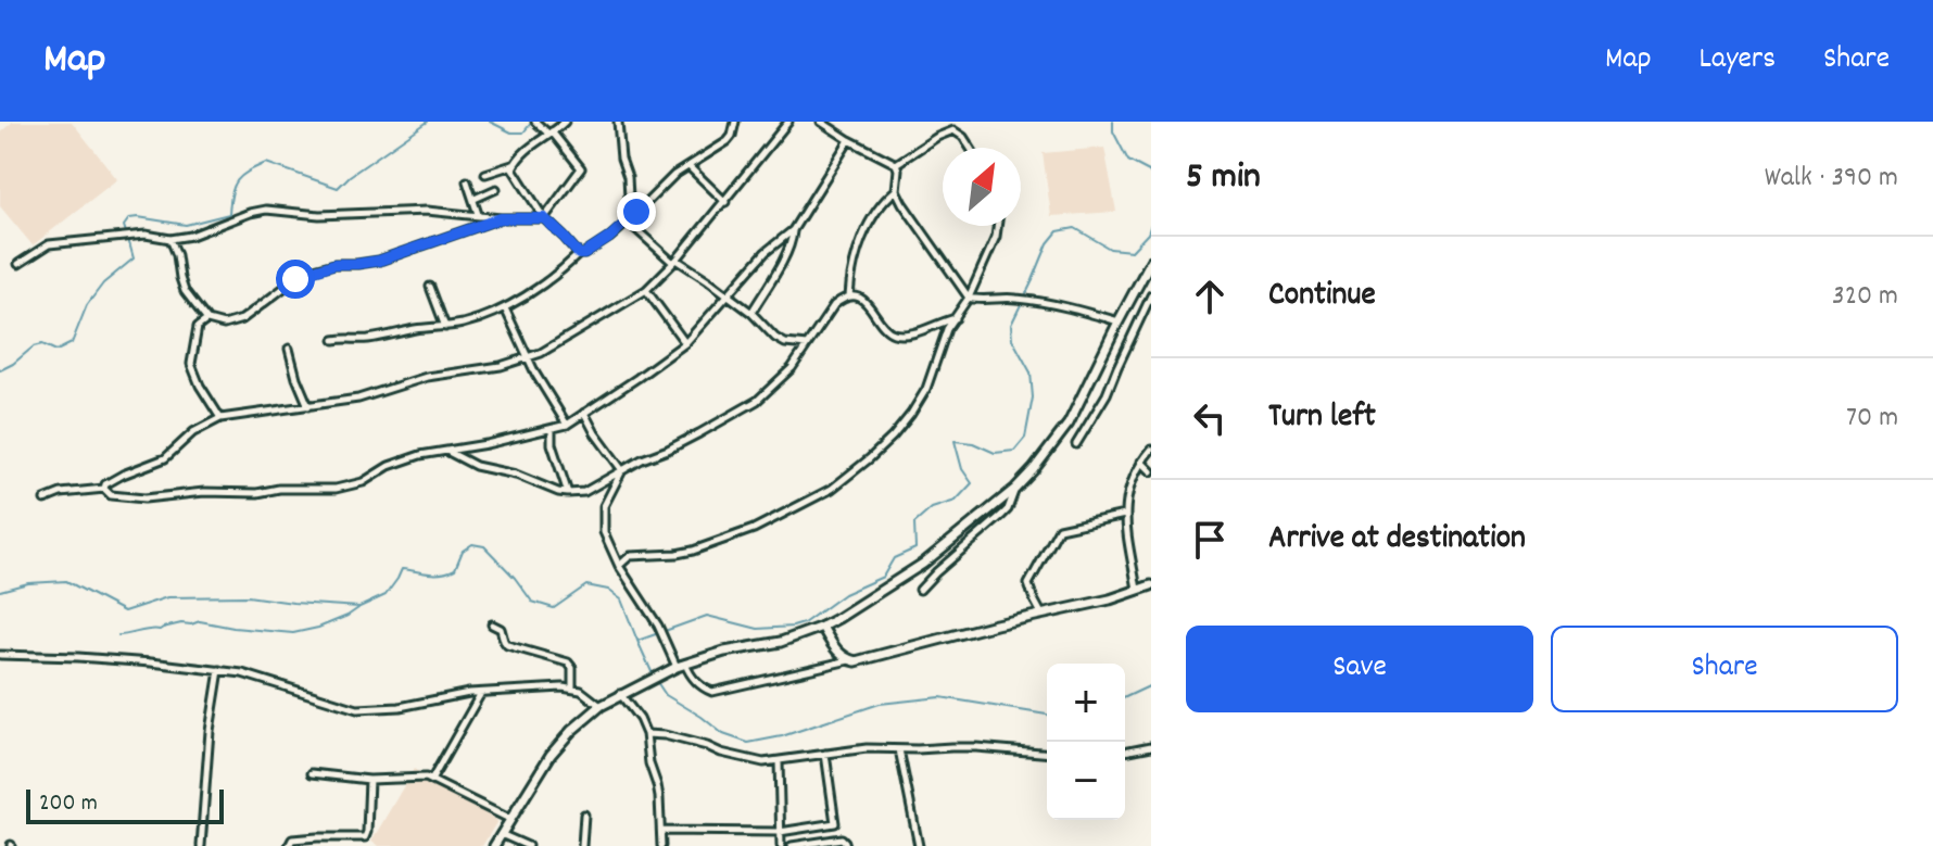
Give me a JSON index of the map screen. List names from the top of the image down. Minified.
{"scale_bar":"200 m","north":"top right","page":{"header":"Map","nav":["Map","Layers","Share"],"heading":["5 min","Walk · 390 m"],"list":[["Continue","320 m"],["Turn left","70 m"],"Arrive at destination"],"buttons":["Save","Share"],"map_buttons":["+","−"],"scale":"200 m"}}
